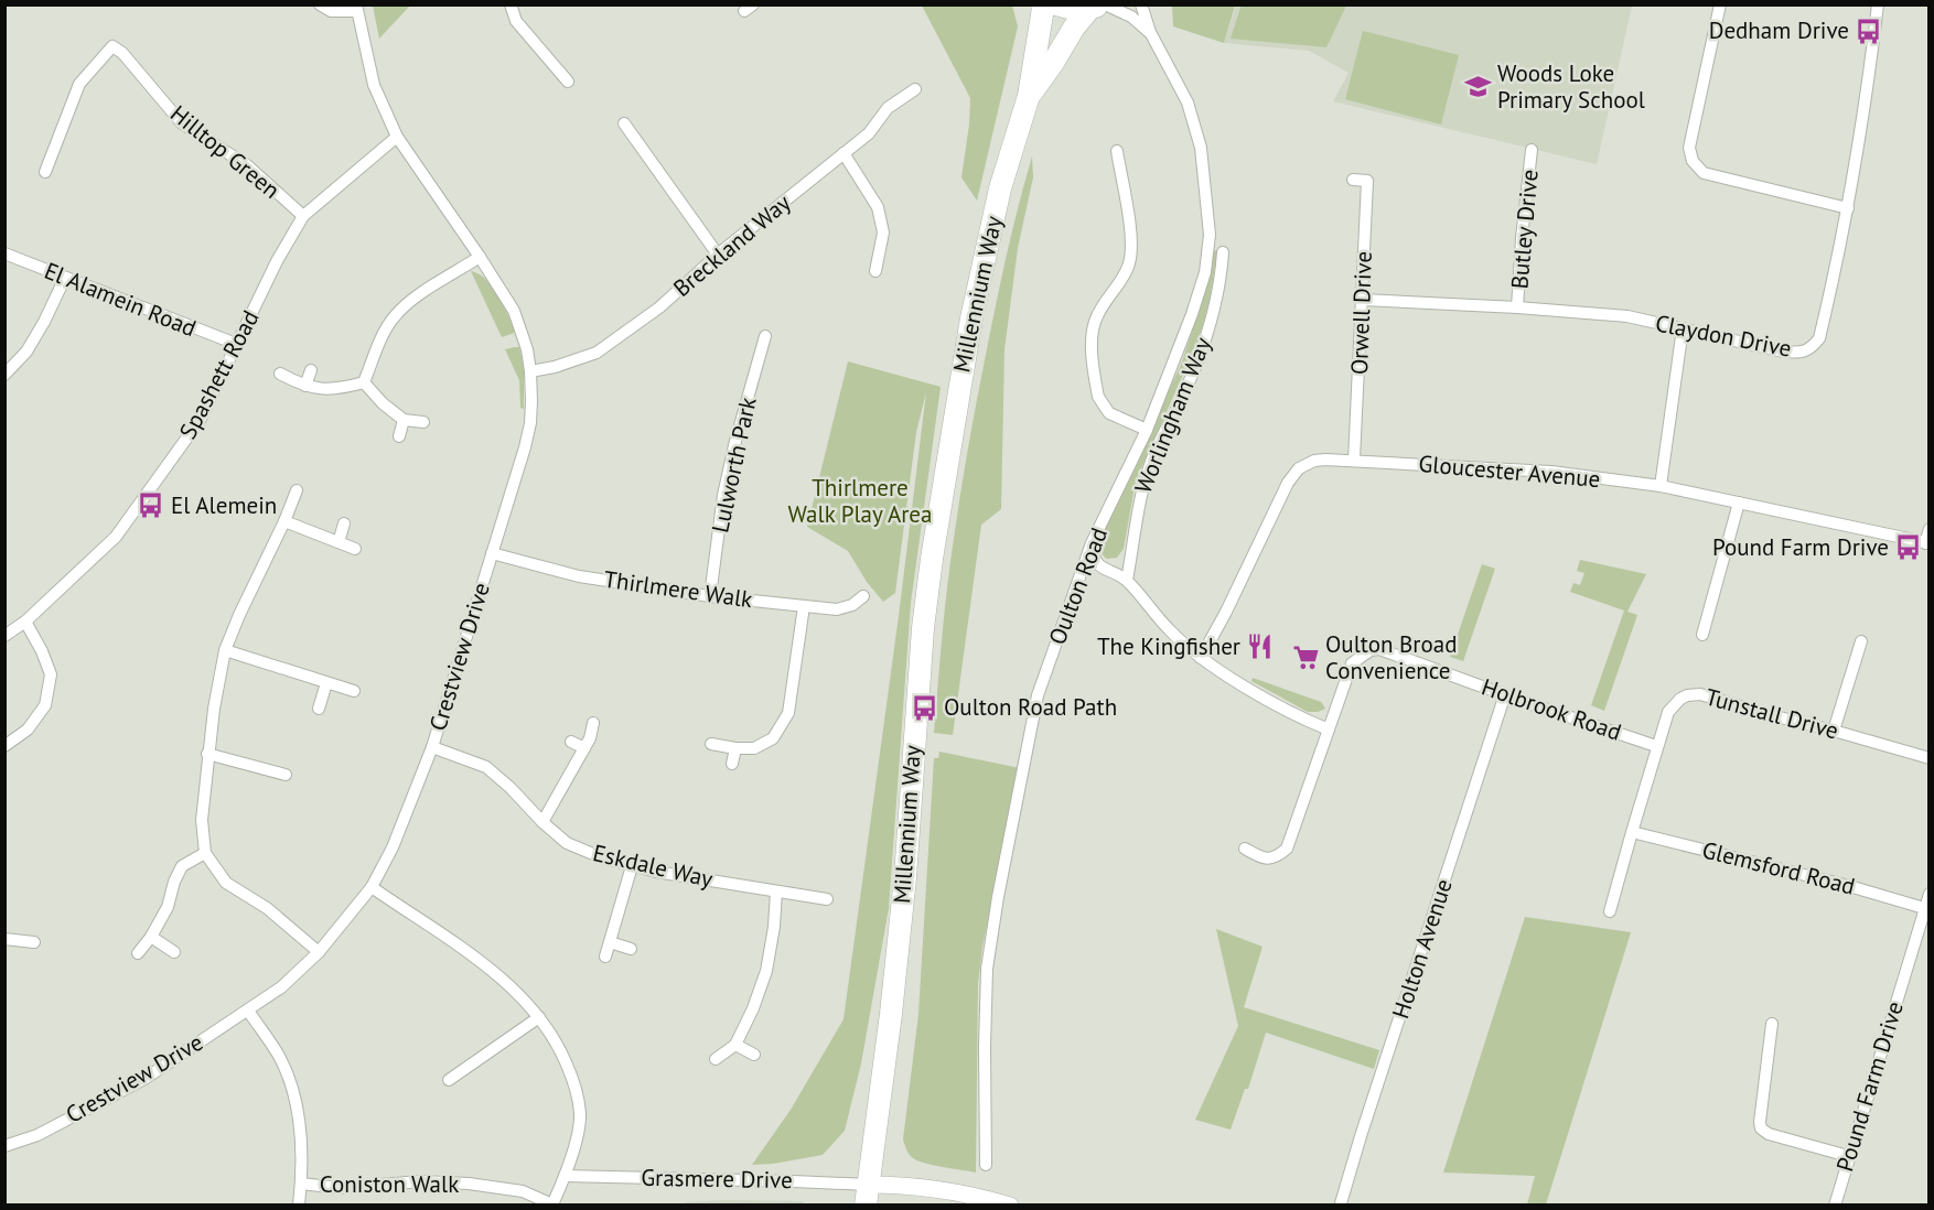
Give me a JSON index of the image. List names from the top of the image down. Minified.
{"streets":{"highway":["Millennium Way"],"street":["Hilltop Green","Butley Drive","Breckland Way","El Alamein Road","Orwell Drive","Claydon Drive","Spashett Road","Worlingham Way","Lulworth Park","Gloucester Avenue","Oulton Road","Thirlmere Walk","Crestview Drive","Holbrook Road","Tunstall Drive","Eskdale Way","Glemsford Road","Holton Avenue","Pound Farm Drive","Grasmere Drive","Coniston Walk"]},"crossings":[["Hilltop Green","Spashett Road"],["Butley Drive","Claydon Drive"],["Breckland Way","Crestview Drive"],["Millennium Way","Oulton Road"],["Millennium Way","Grasmere Drive"],["El Alamein Road","Spashett Road"],["Orwell Drive","Claydon Drive"],["Orwell Drive","Gloucester Avenue"],["Spashett Road","Crestview Drive"],["Lulworth Park","Thirlmere Walk"],["Thirlmere Walk","Crestview Drive"],["Crestview Drive","Eskdale Way"],["Holbrook Road","Tunstall Drive"],["Holbrook Road","Holton Avenue"],["Tunstall Drive","Glemsford Road"],["Glemsford Road","Pound Farm Drive"]],"parks":["Thirlmere Walk Play Area"],"places":{"bus stop":["Dedham Drive","El Alemein","Pound Farm Drive","Oulton Road Path"],"school or university":["Woods Loke Primary School"],"restaurant":["The Kingfisher"],"supermarket":["Oulton Broad Convenience"]}}
